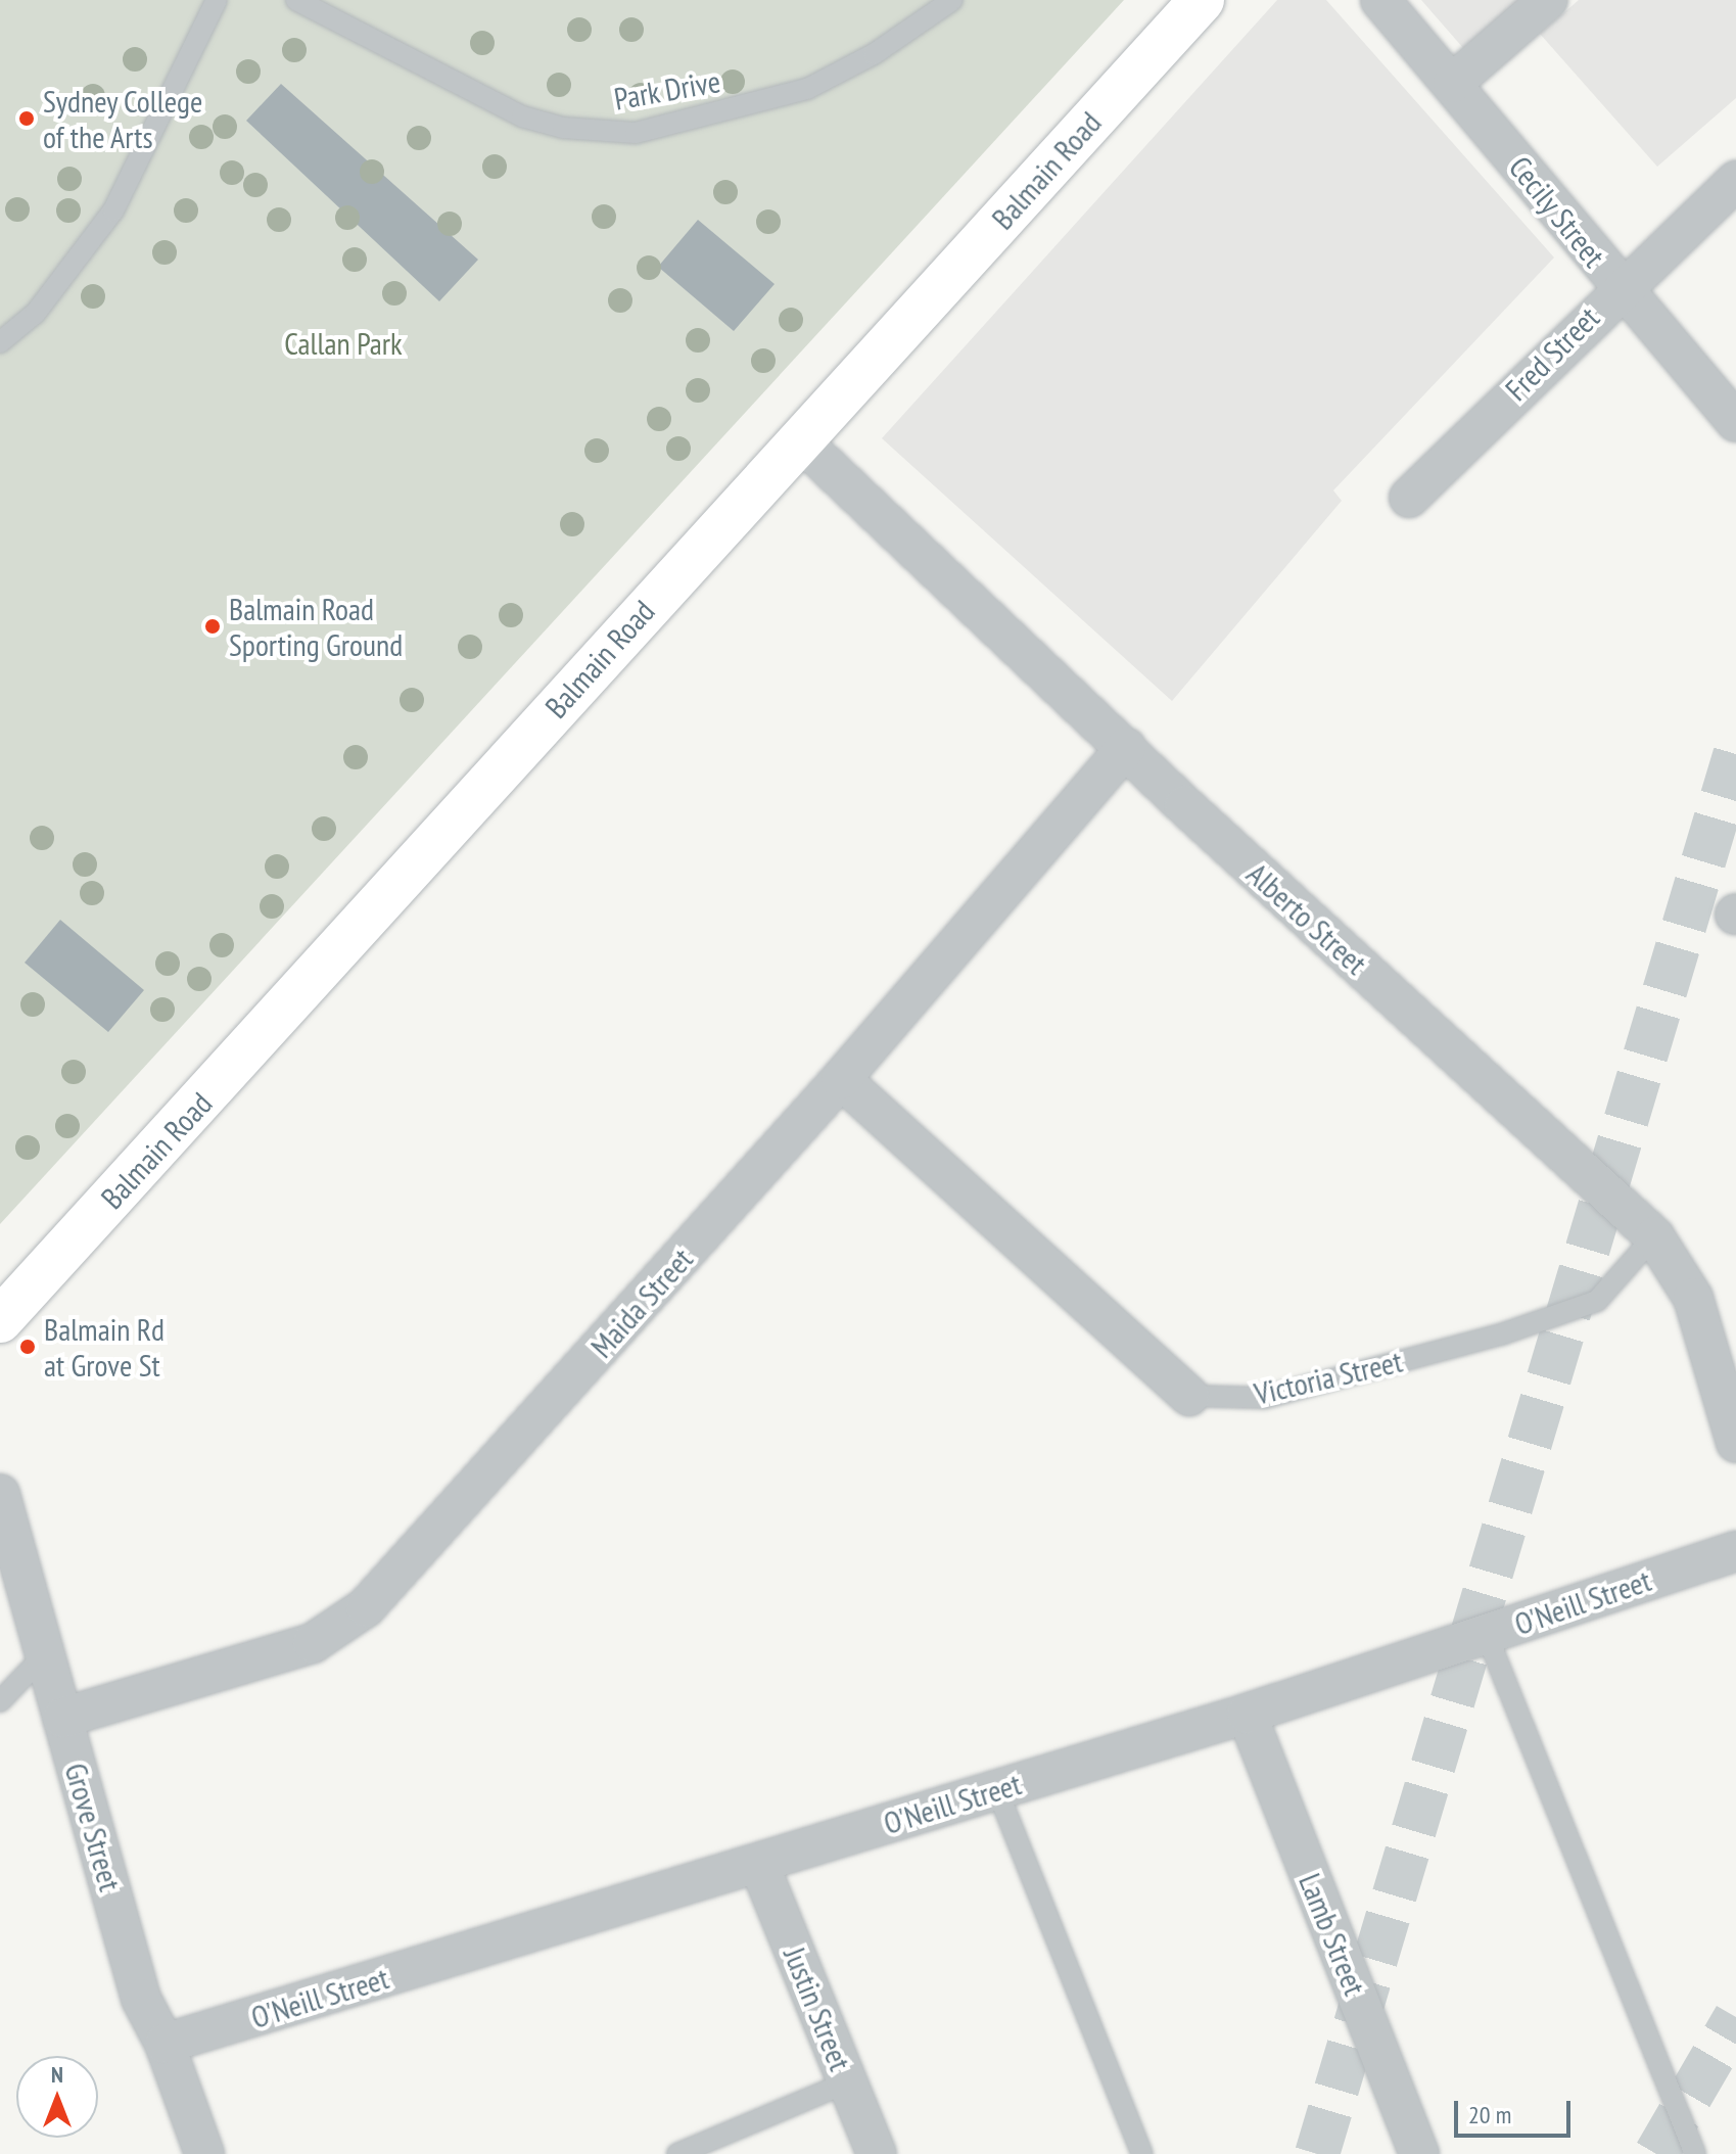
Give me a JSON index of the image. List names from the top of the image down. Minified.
{"streets":{"main road":["Balmain Road"],"street":["Cecily Street","Fred Street","Alberto Street","Maida Street","Victoria Street","O'Neill Street","Grove Street","Lamb Street","Justin Street"],"lane":["Park Drive"]},"crossings":[["Balmain Road","Alberto Street"],["Cecily Street","Fred Street"],["Alberto Street","Maida Street"],["Alberto Street","Victoria Street"],["Maida Street","Victoria Street"],["Maida Street","Grove Street"],["O'Neill Street","Grove Street"],["O'Neill Street","Lamb Street"],["O'Neill Street","Justin Street"]],"parks":["Callan Park"],"places":["Sydney College of the Arts","Balmain Road Sporting Ground","Balmain Rd at Grove St"],"scale_bar":"20 m","north":"top"}
